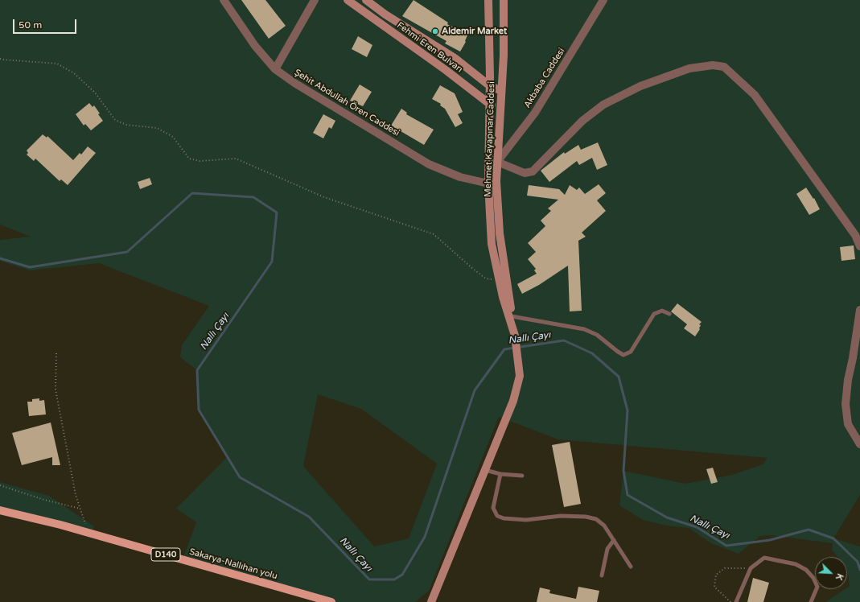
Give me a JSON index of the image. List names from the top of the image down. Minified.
{"streets":{"main road":["Fehmi Eren Bulvarı","Mehmet Kayapınar Caddesi","D140","Sakarya-Nallıhan yolu"],"street":["Akbaba Caddesi","Şehit Abdullah Ören Caddesi"]},"crossings":[["Fehmi Eren Bulvarı","Mehmet Kayapınar Caddesi"],["Akbaba Caddesi","Mehmet Kayapınar Caddesi"],["Şehit Abdullah Ören Caddesi","Mehmet Kayapınar Caddesi"]],"water":["Nallı Çayı"],"places":["Aldemir Market"],"scale_bar":"50 m","north":"bottom right"}
